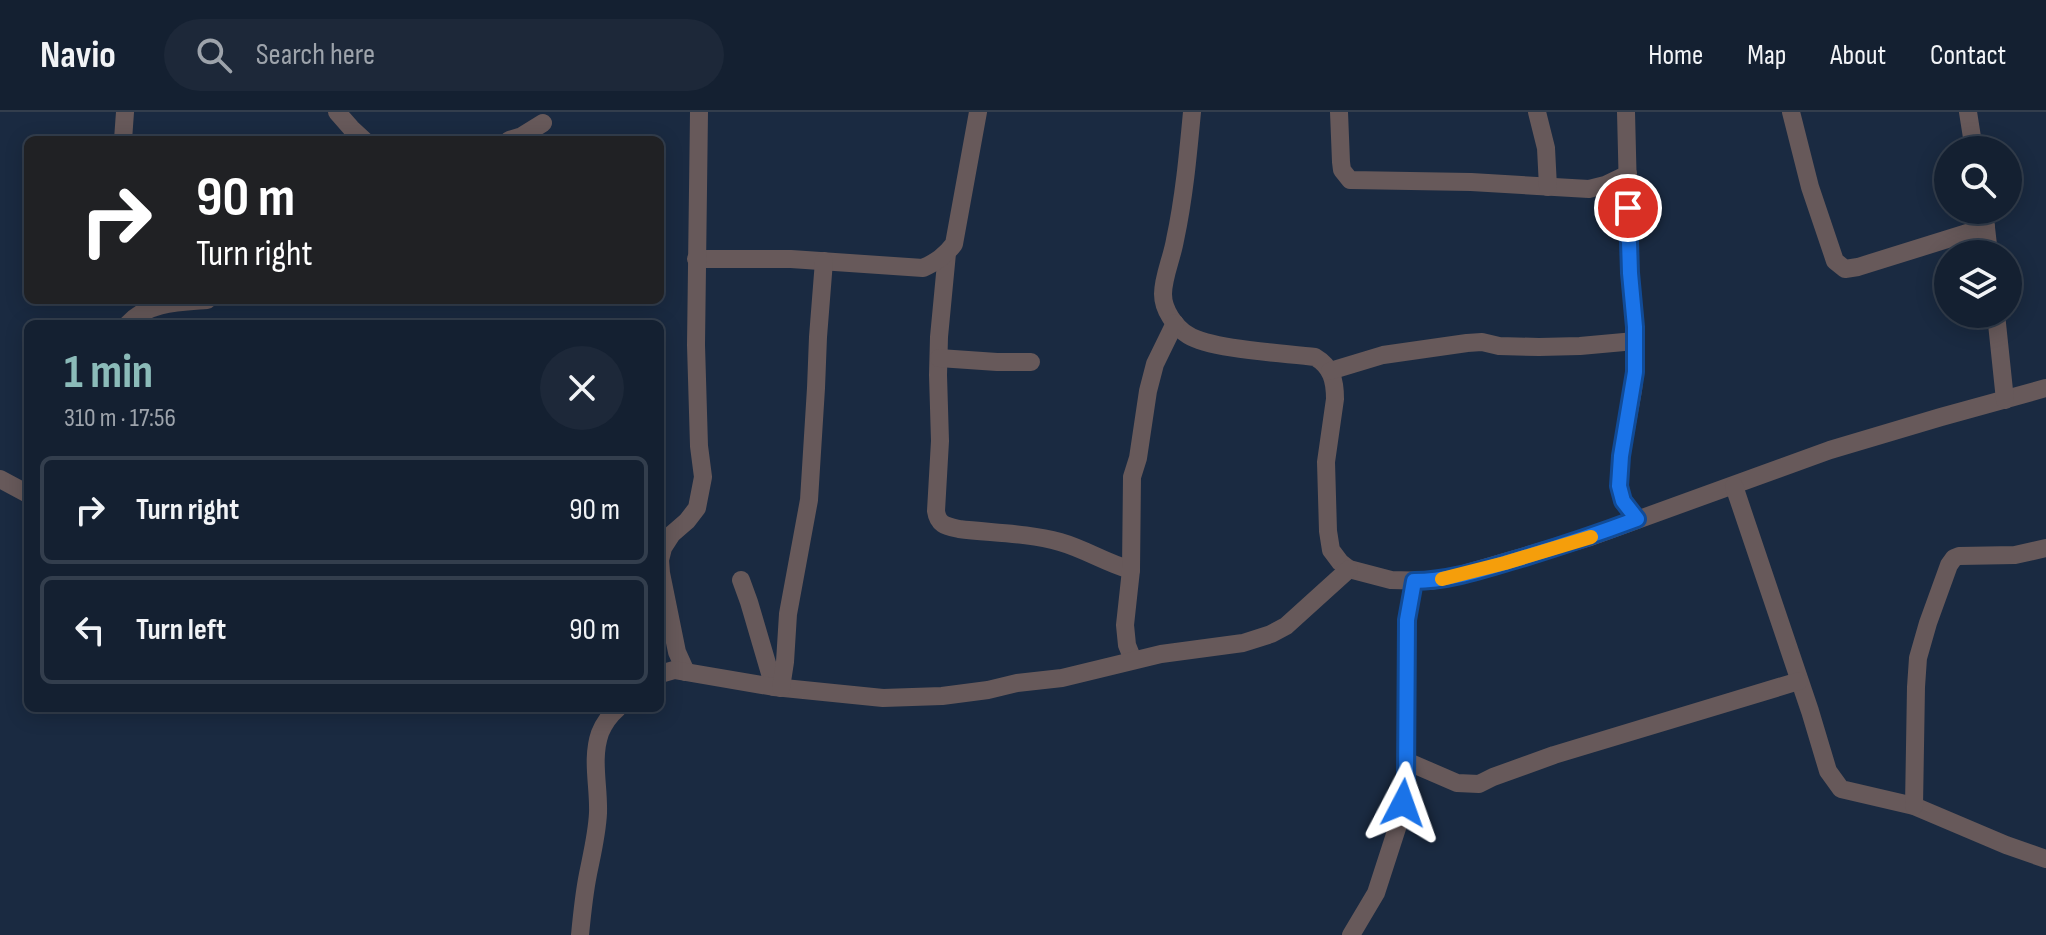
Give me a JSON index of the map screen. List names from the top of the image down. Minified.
{"page":{"header":"Navio","search":"Search here","nav":["Home","Map","About","Contact"],"turn":["90 m","Turn right"],"heading":["1 min","310 m · 17:56"],"list":[{"name":"Turn right","value":"90 m"},{"name":"Turn left","value":"90 m"}]}}
